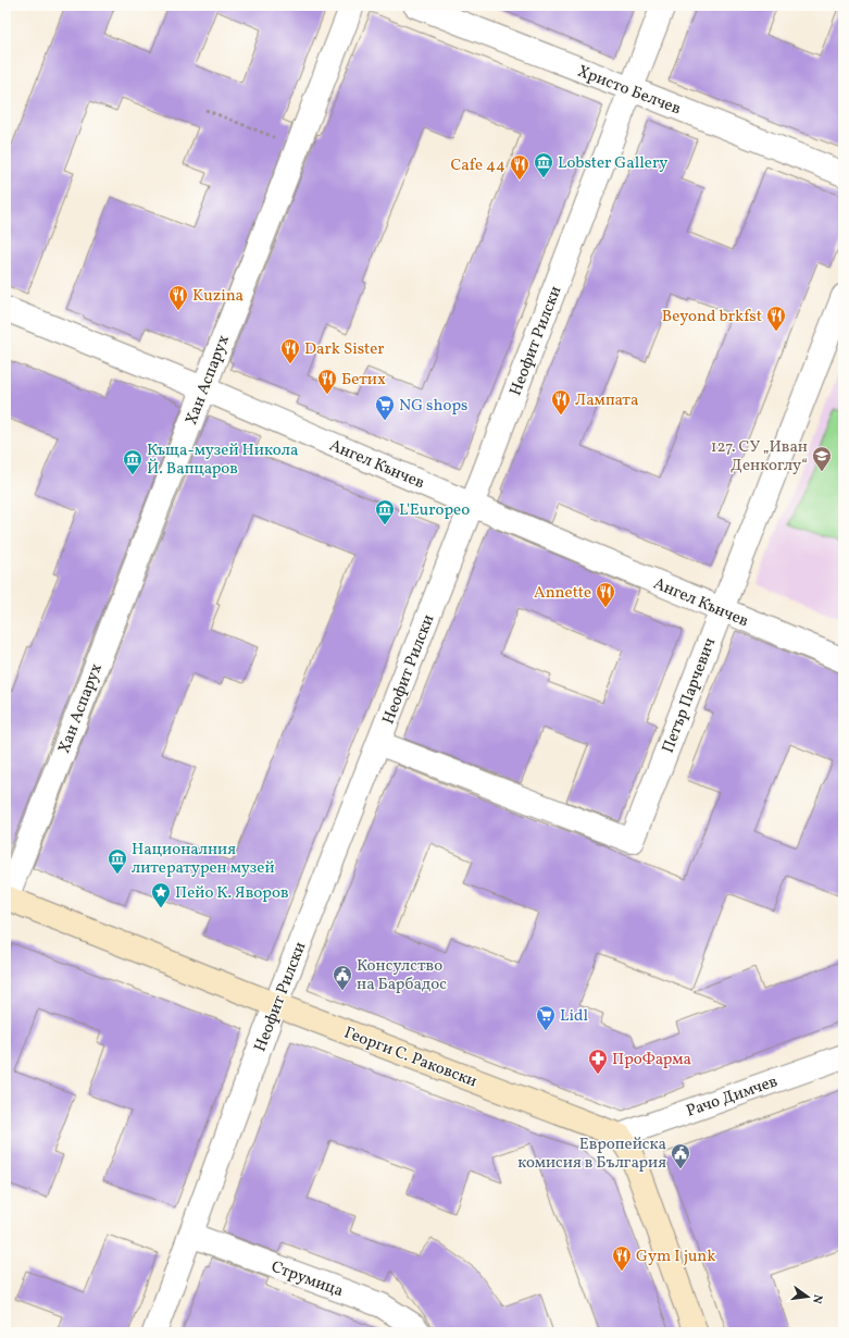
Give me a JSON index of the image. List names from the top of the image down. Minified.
{"streets":{"street":["Христо Белчев","Неофит Рилски","Хан Аспарух","Ангел Кънчев","Петър Парчевич","Георги С. Раковски","Рачо Димчев","Струмица"]},"crossings":[["Христо Белчев","Неофит Рилски"],["Неофит Рилски","Ангел Кънчев"],["Неофит Рилски","Петър Парчевич"],["Неофит Рилски","Георги С. Раковски"],["Неофит Рилски","Струмица"],["Хан Аспарух","Ангел Кънчев"],["Хан Аспарух","Георги С. Раковски"],["Ангел Кънчев","Петър Парчевич"],["Георги С. Раковски","Рачо Димчев"]],"places":{"museum":["Lobster Gallery","Къща-музей Никола Й. Вапцаров","L'Europeo","Националния литературен музей"],"restaurant":["Cafe 44","Kuzina","Beyond brkfst","Dark Sister","Бетих","Лампата","Annette","Gym I junk"],"supermarket":["NG shops","Lidl"],"school or university":["127. СУ „Иван Денкоглу“"],"place":["Пейо К. Яворов"],"public building":["Консулство на Барбадос","Европейска комисия в България"],"pharmacy":["ПроФарма"]},"north":"right"}
